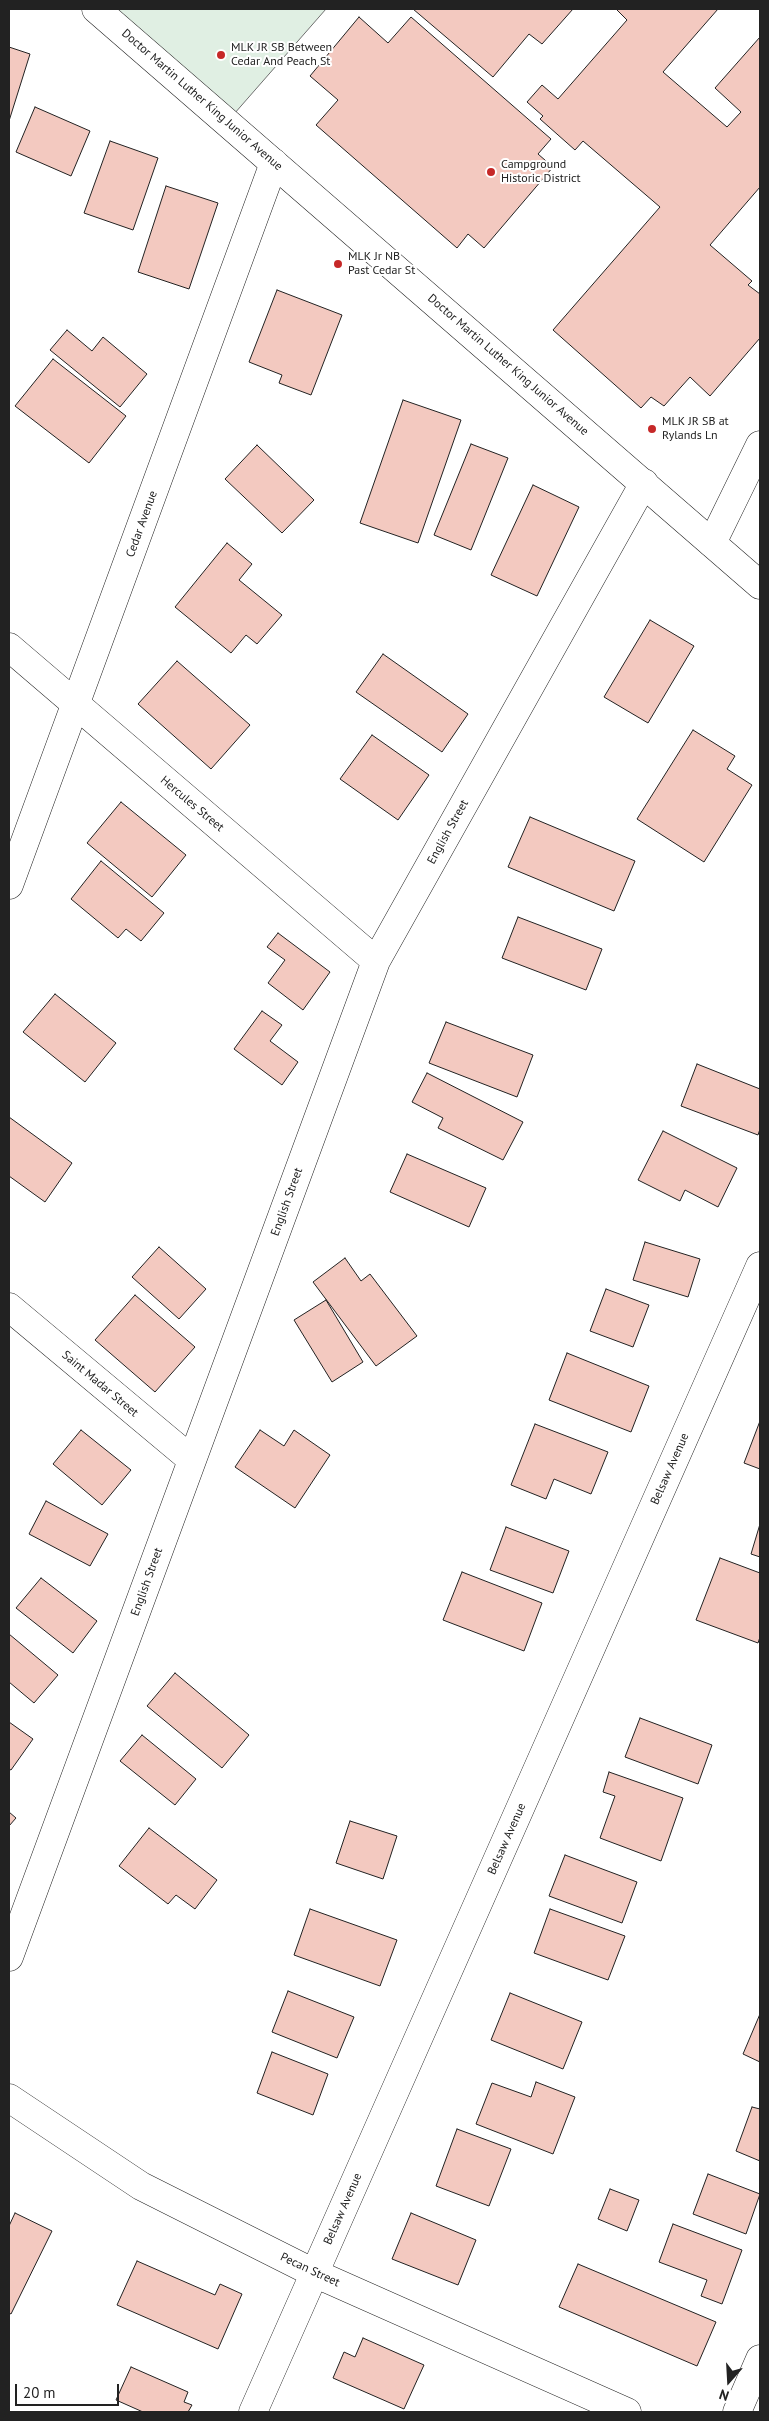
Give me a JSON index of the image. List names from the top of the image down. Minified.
{"streets":{"street":["Doctor Martin Luther King Junior Avenue","Cedar Avenue","Hercules Street","English Street","Saint Madar Street","Belsaw Avenue","Pecan Street"]},"crossings":[["Doctor Martin Luther King Junior Avenue","Cedar Avenue"],["Doctor Martin Luther King Junior Avenue","English Street"],["Cedar Avenue","Hercules Street"],["Hercules Street","English Street"],["English Street","Saint Madar Street"],["Belsaw Avenue","Pecan Street"]],"places":["MLK JR SB Between Cedar And Peach St","Campground Historic District","MLK Jr NB Past Cedar St","MLK JR SB at Rylands Ln"],"scale_bar":"20 m","north":"bottom"}
